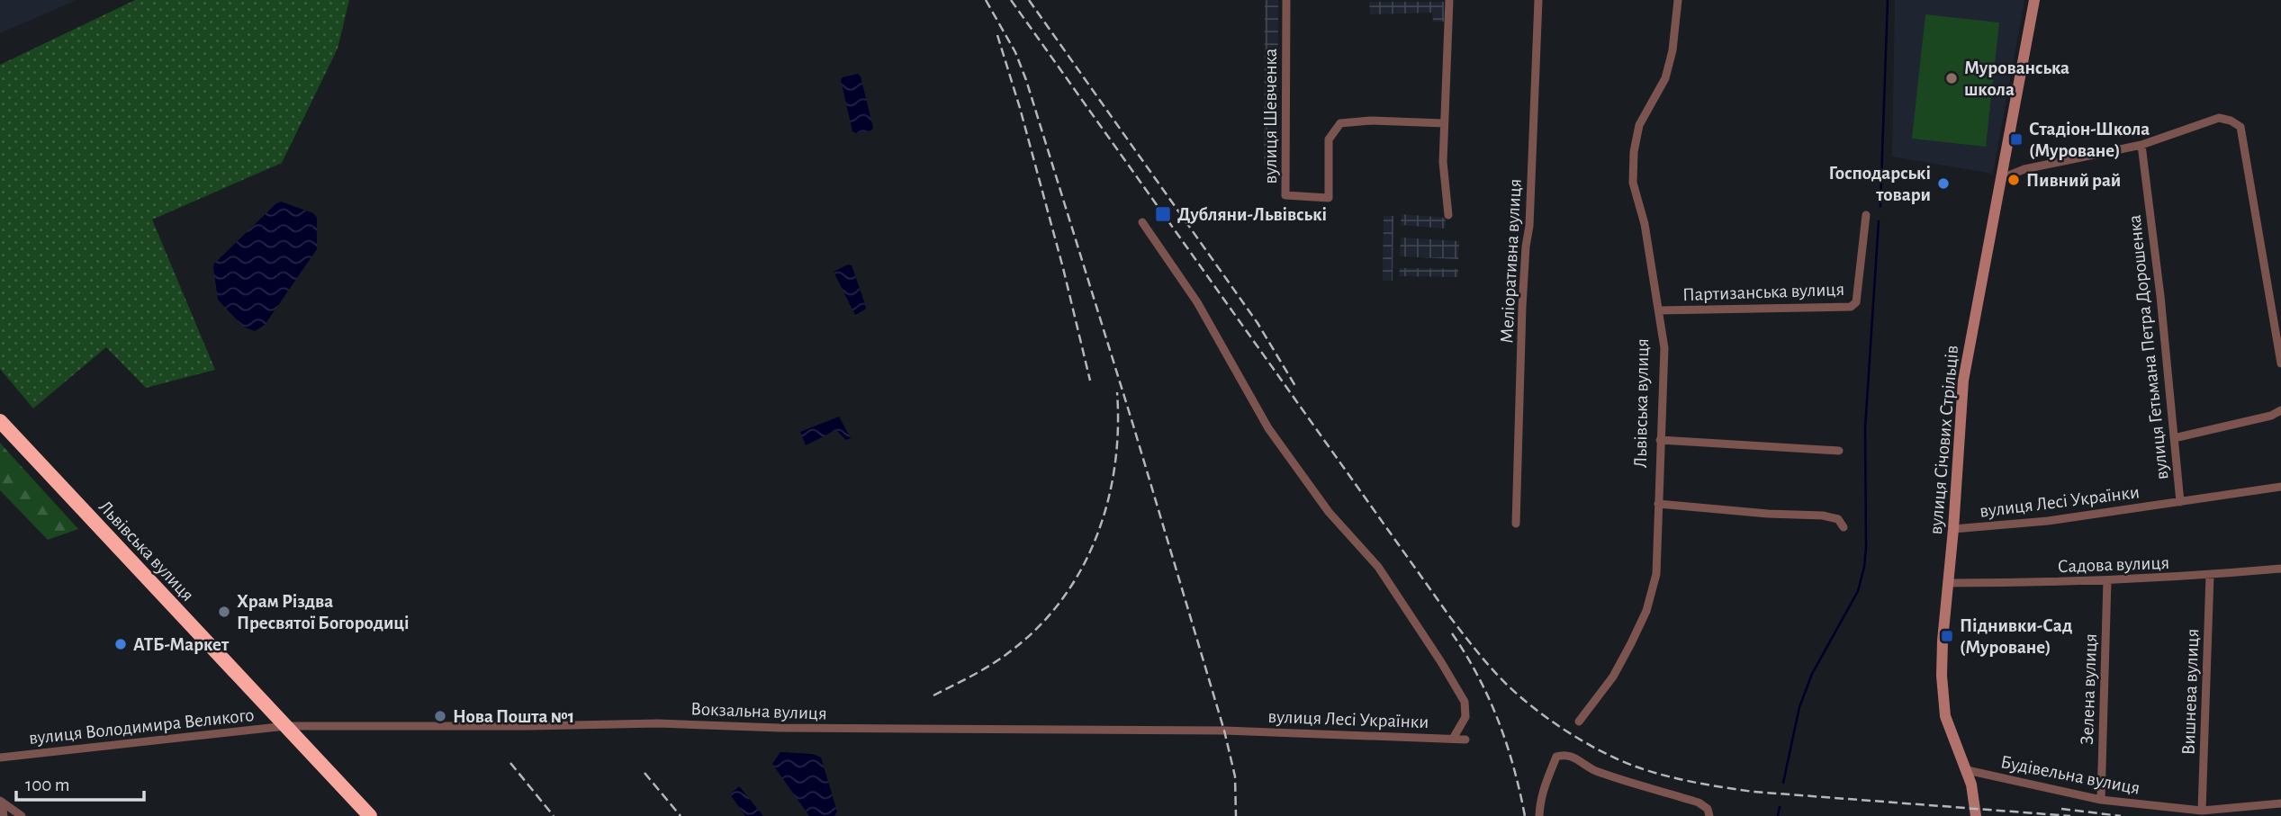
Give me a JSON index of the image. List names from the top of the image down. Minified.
{"streets":{"highway":["Львівська вулиця"],"street":["вулиця Шевченка","Меліоративна вулиця","Партизанська вулиця","вулиця Гетьмана Петра Дорошенка","вулиця Січових Стрільців","вулиця Лесі Українки","Садова вулиця","Зелена вулиця","Вишнева вулиця","Вокзальна вулиця","вулиця Володимира Великого","Будівельна вулиця"]},"crossings":[["Партизанська вулиця","Львівська вулиця"],["вулиця Гетьмана Петра Дорошенка","вулиця Лесі Українки"],["Львівська вулиця","Вокзальна вулиця"],["Львівська вулиця","вулиця Володимира Великого"],["вулиця Січових Стрільців","вулиця Лесі Українки"],["вулиця Січових Стрільців","Садова вулиця"],["вулиця Січових Стрільців","Будівельна вулиця"],["вулиця Лесі Українки","Вокзальна вулиця"],["Садова вулиця","Зелена вулиця"],["Садова вулиця","Вишнева вулиця"],["Зелена вулиця","Будівельна вулиця"],["Вишнева вулиця","Будівельна вулиця"],["Вокзальна вулиця","вулиця Володимира Великого"]],"places":{"other":["Мурованська школа","Пивний рай","Господарські товари","Храм Різдва Пресвятої Богородиці","АТБ-Маркет","Нова Пошта №1"],"transit":["Стадіон-Школа (Муроване)","Дубляни-Львівські","Піднивки-Сад (Муроване)"]},"scale_bar":"100 m"}
